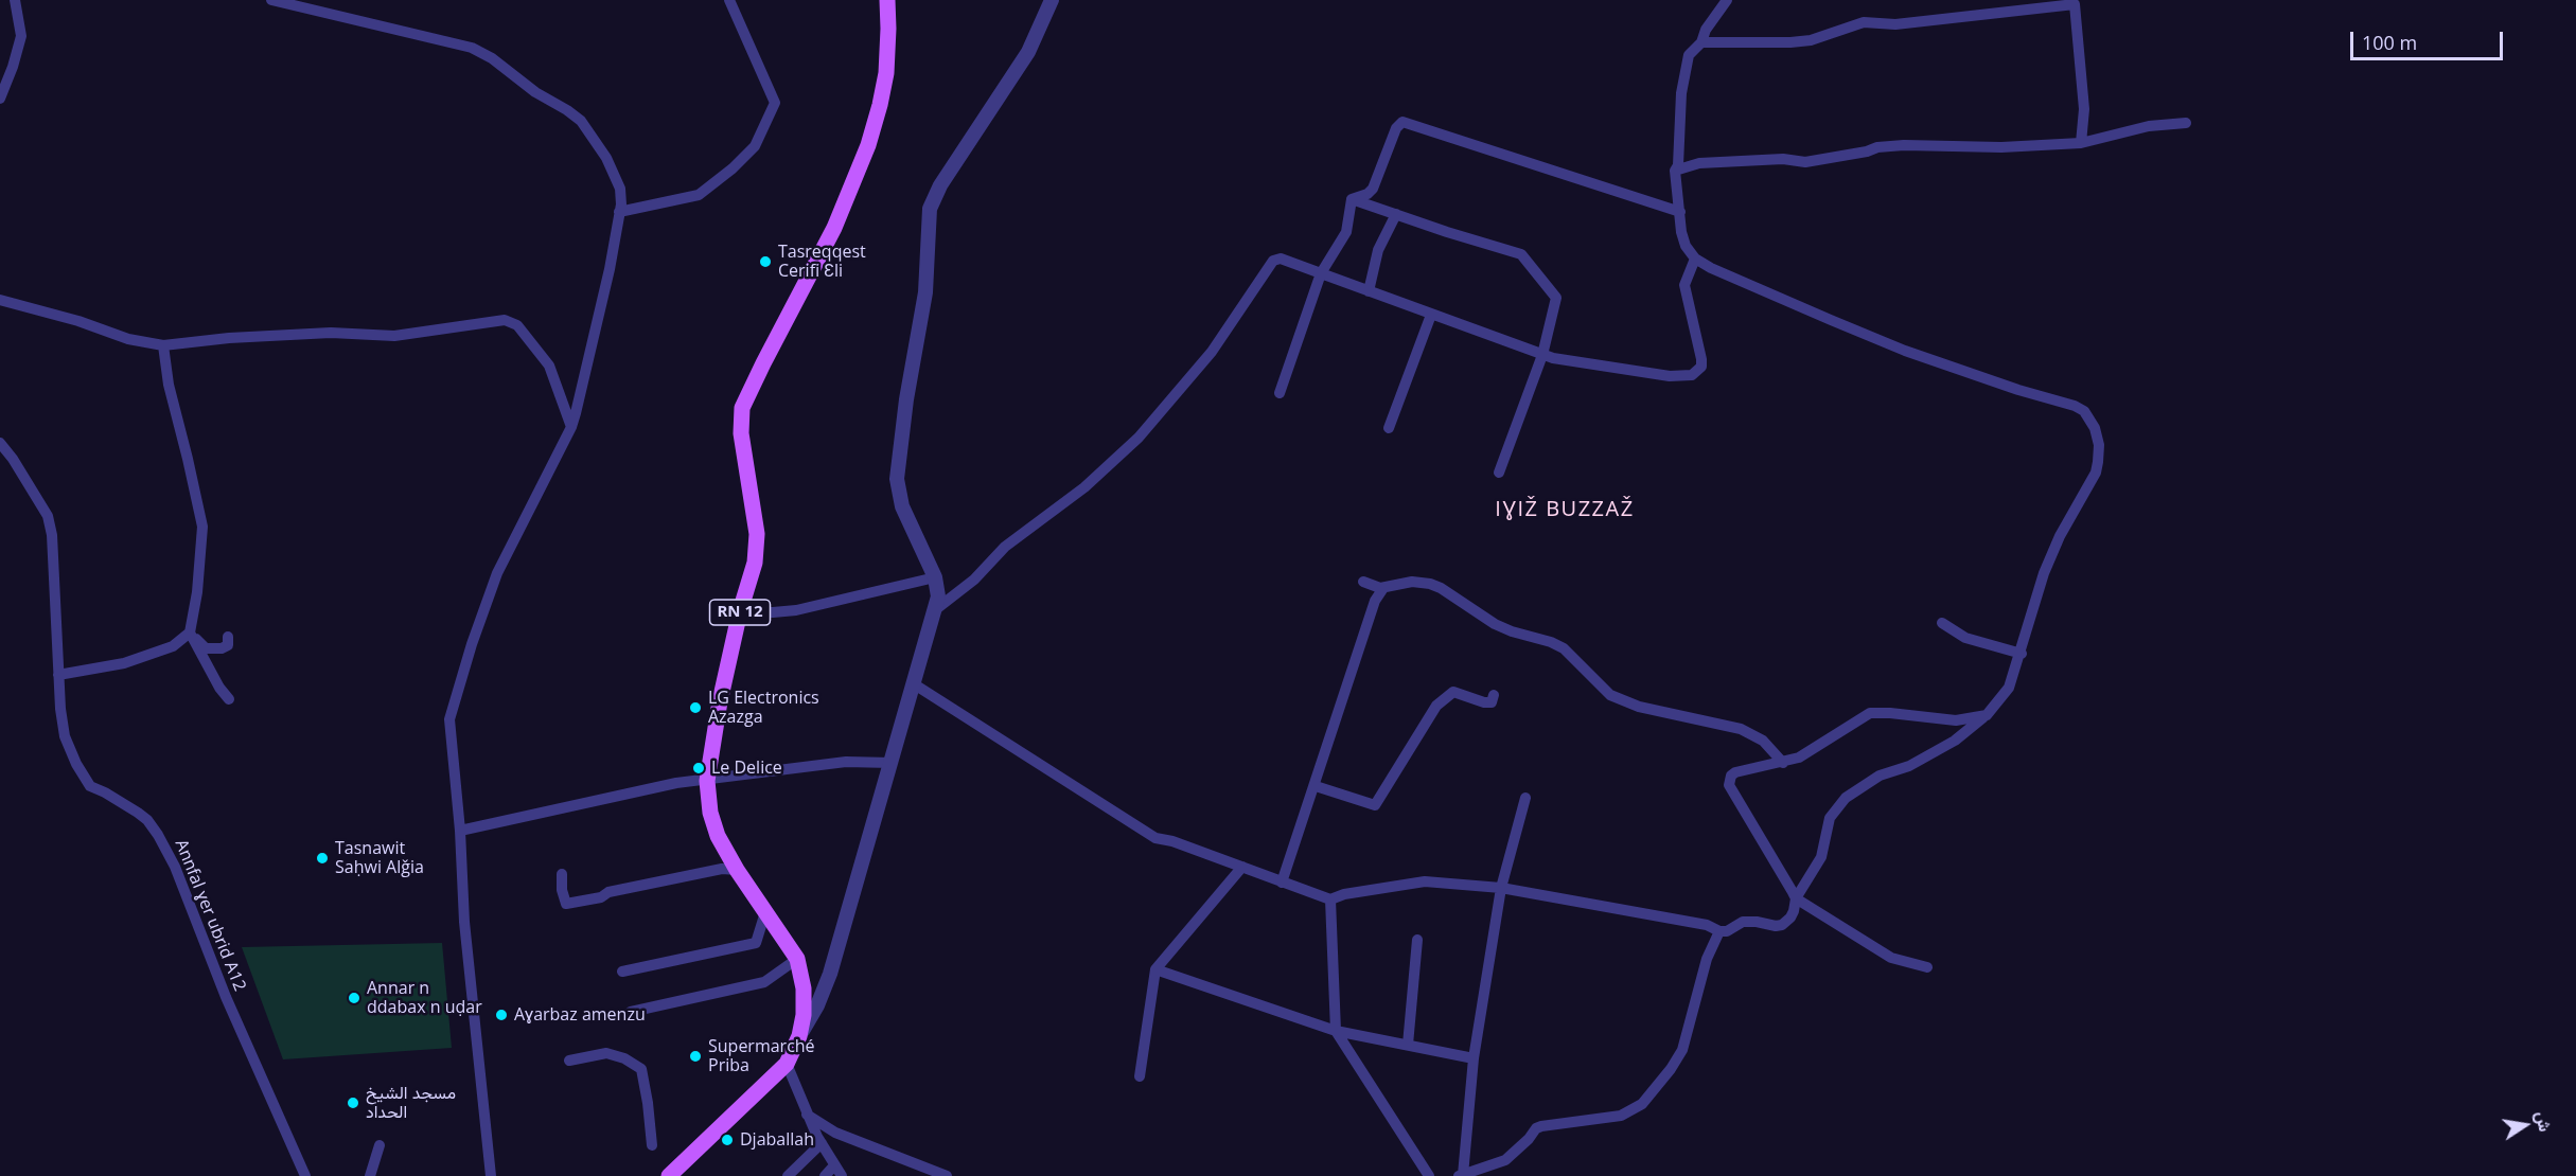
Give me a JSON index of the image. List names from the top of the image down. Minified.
{"streets":{"main road":["RN 12"],"street":["Annfal ɣer ubrid A12"]},"districts":["IƔIŽ BUZZAŽ"],"places":["Tasreqqest Cerifi Ɛli","LG Electronics Azazga","Le Delice","Tasnawit Saḥwi Alǧia","Annar n ddabax n uḍar","Aɣarbaz amenzu","Supermarché Priba","مسجد الشيخ الحداد","Djaballah"],"scale_bar":"100 m","north":"right"}
